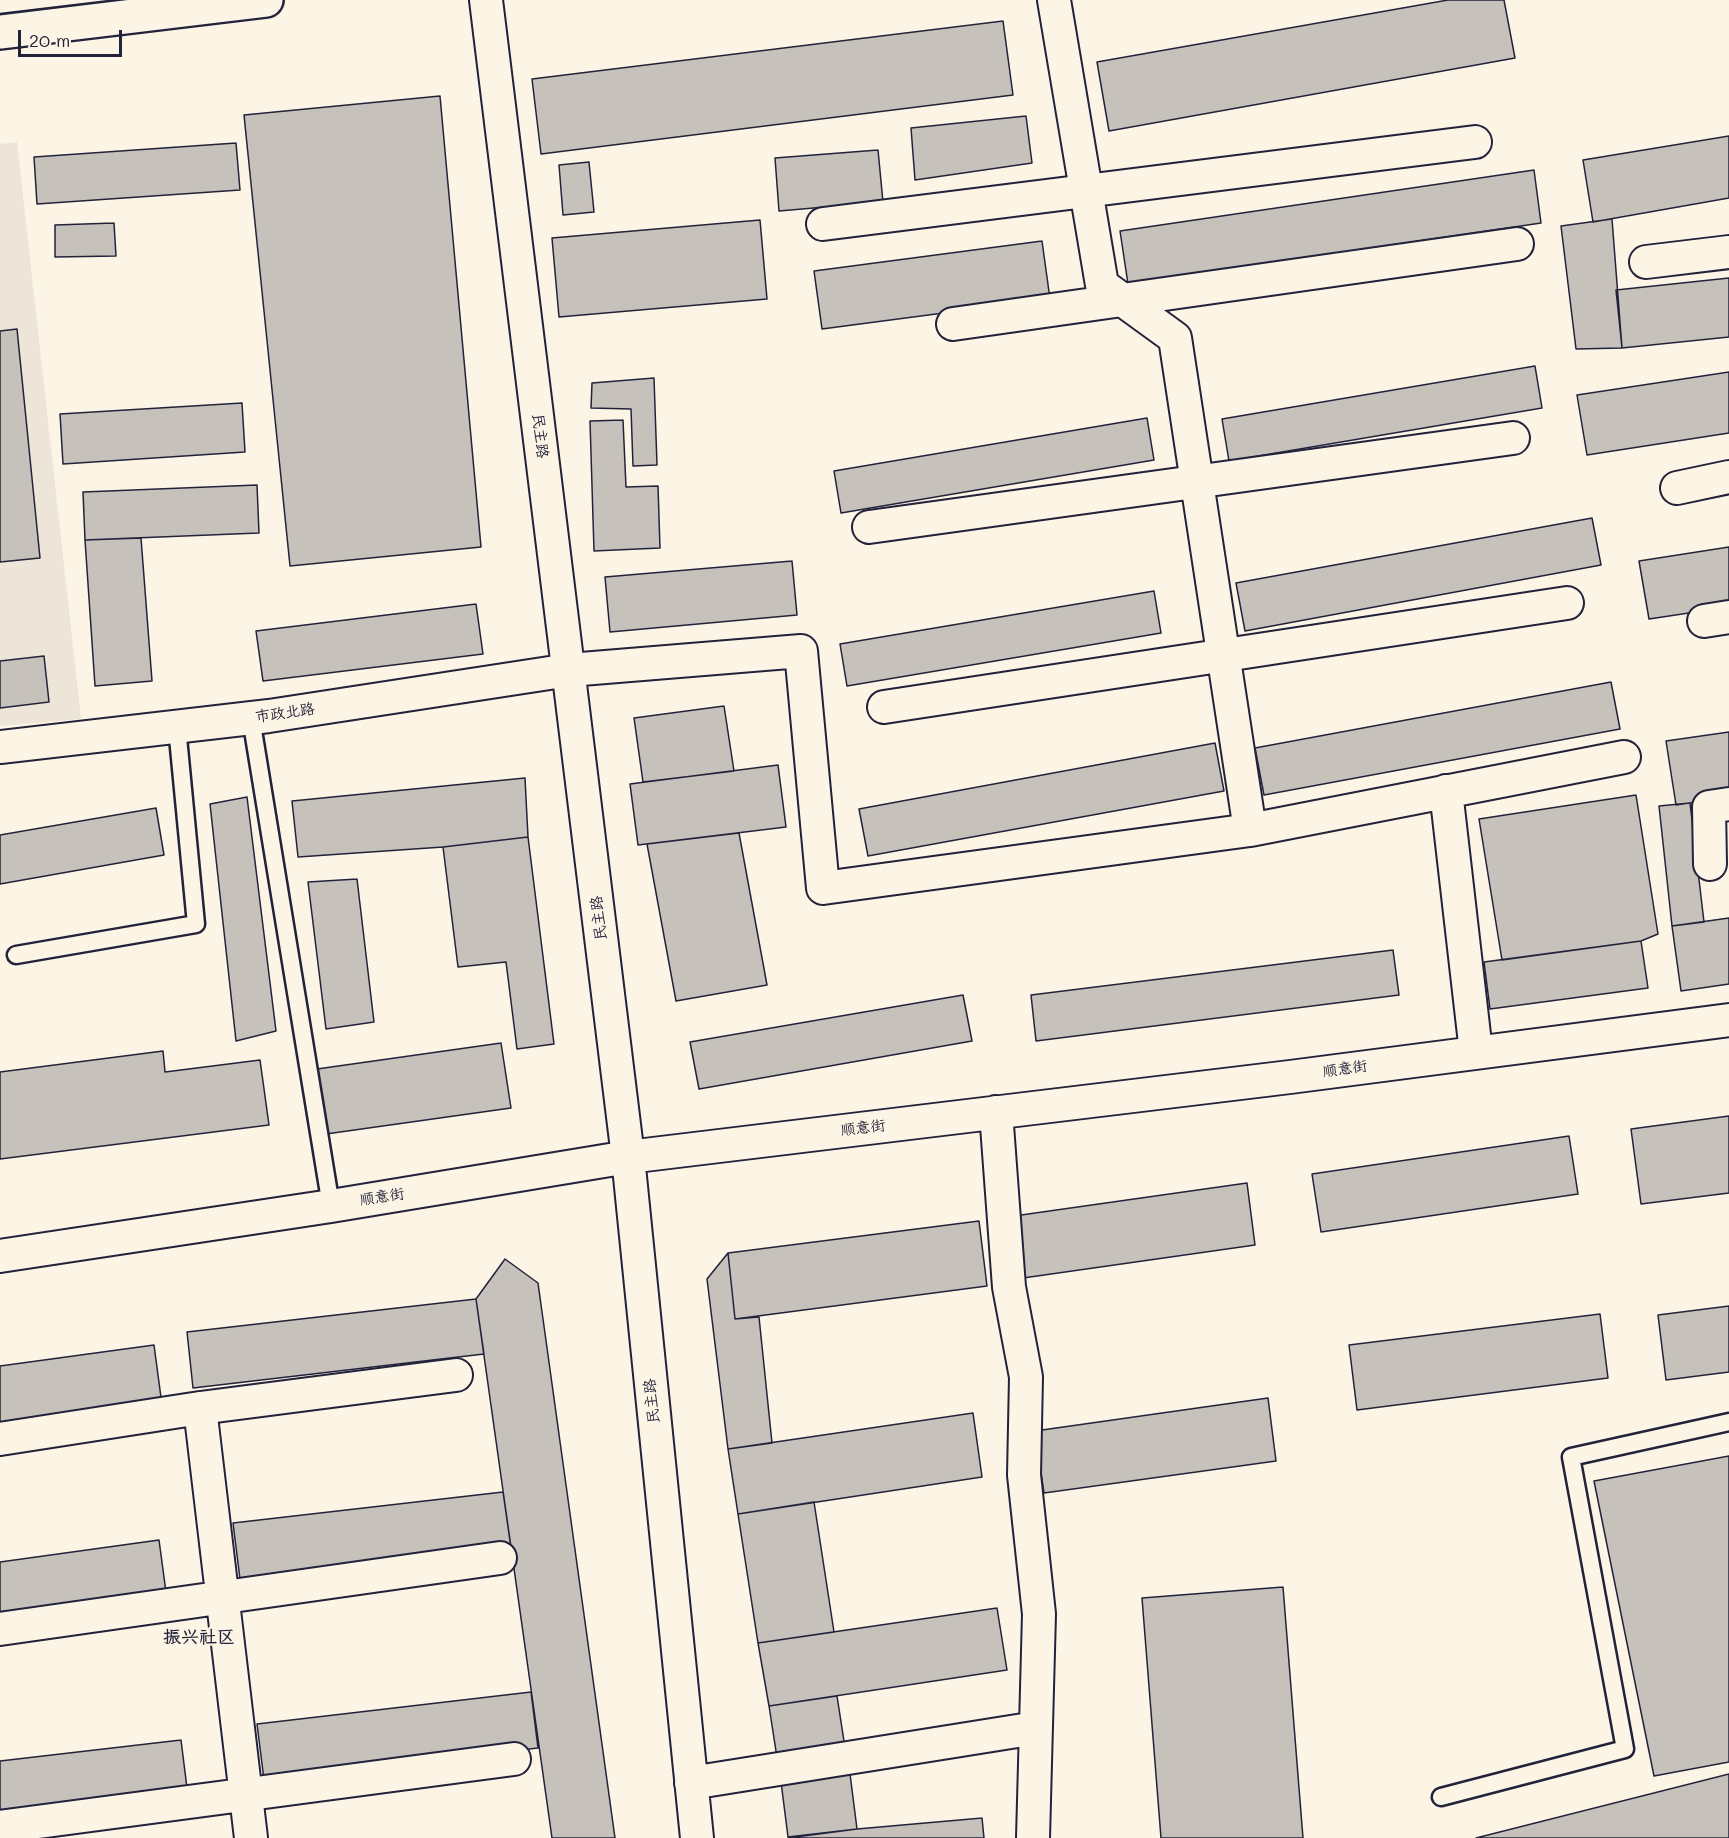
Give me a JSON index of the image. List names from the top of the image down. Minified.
{"streets":{"street":["民主路","市政北路","顺意街"]},"crossings":[["民主路","市政北路"],["民主路","顺意街"]],"districts":["振兴社区"],"scale_bar":"20 m"}
